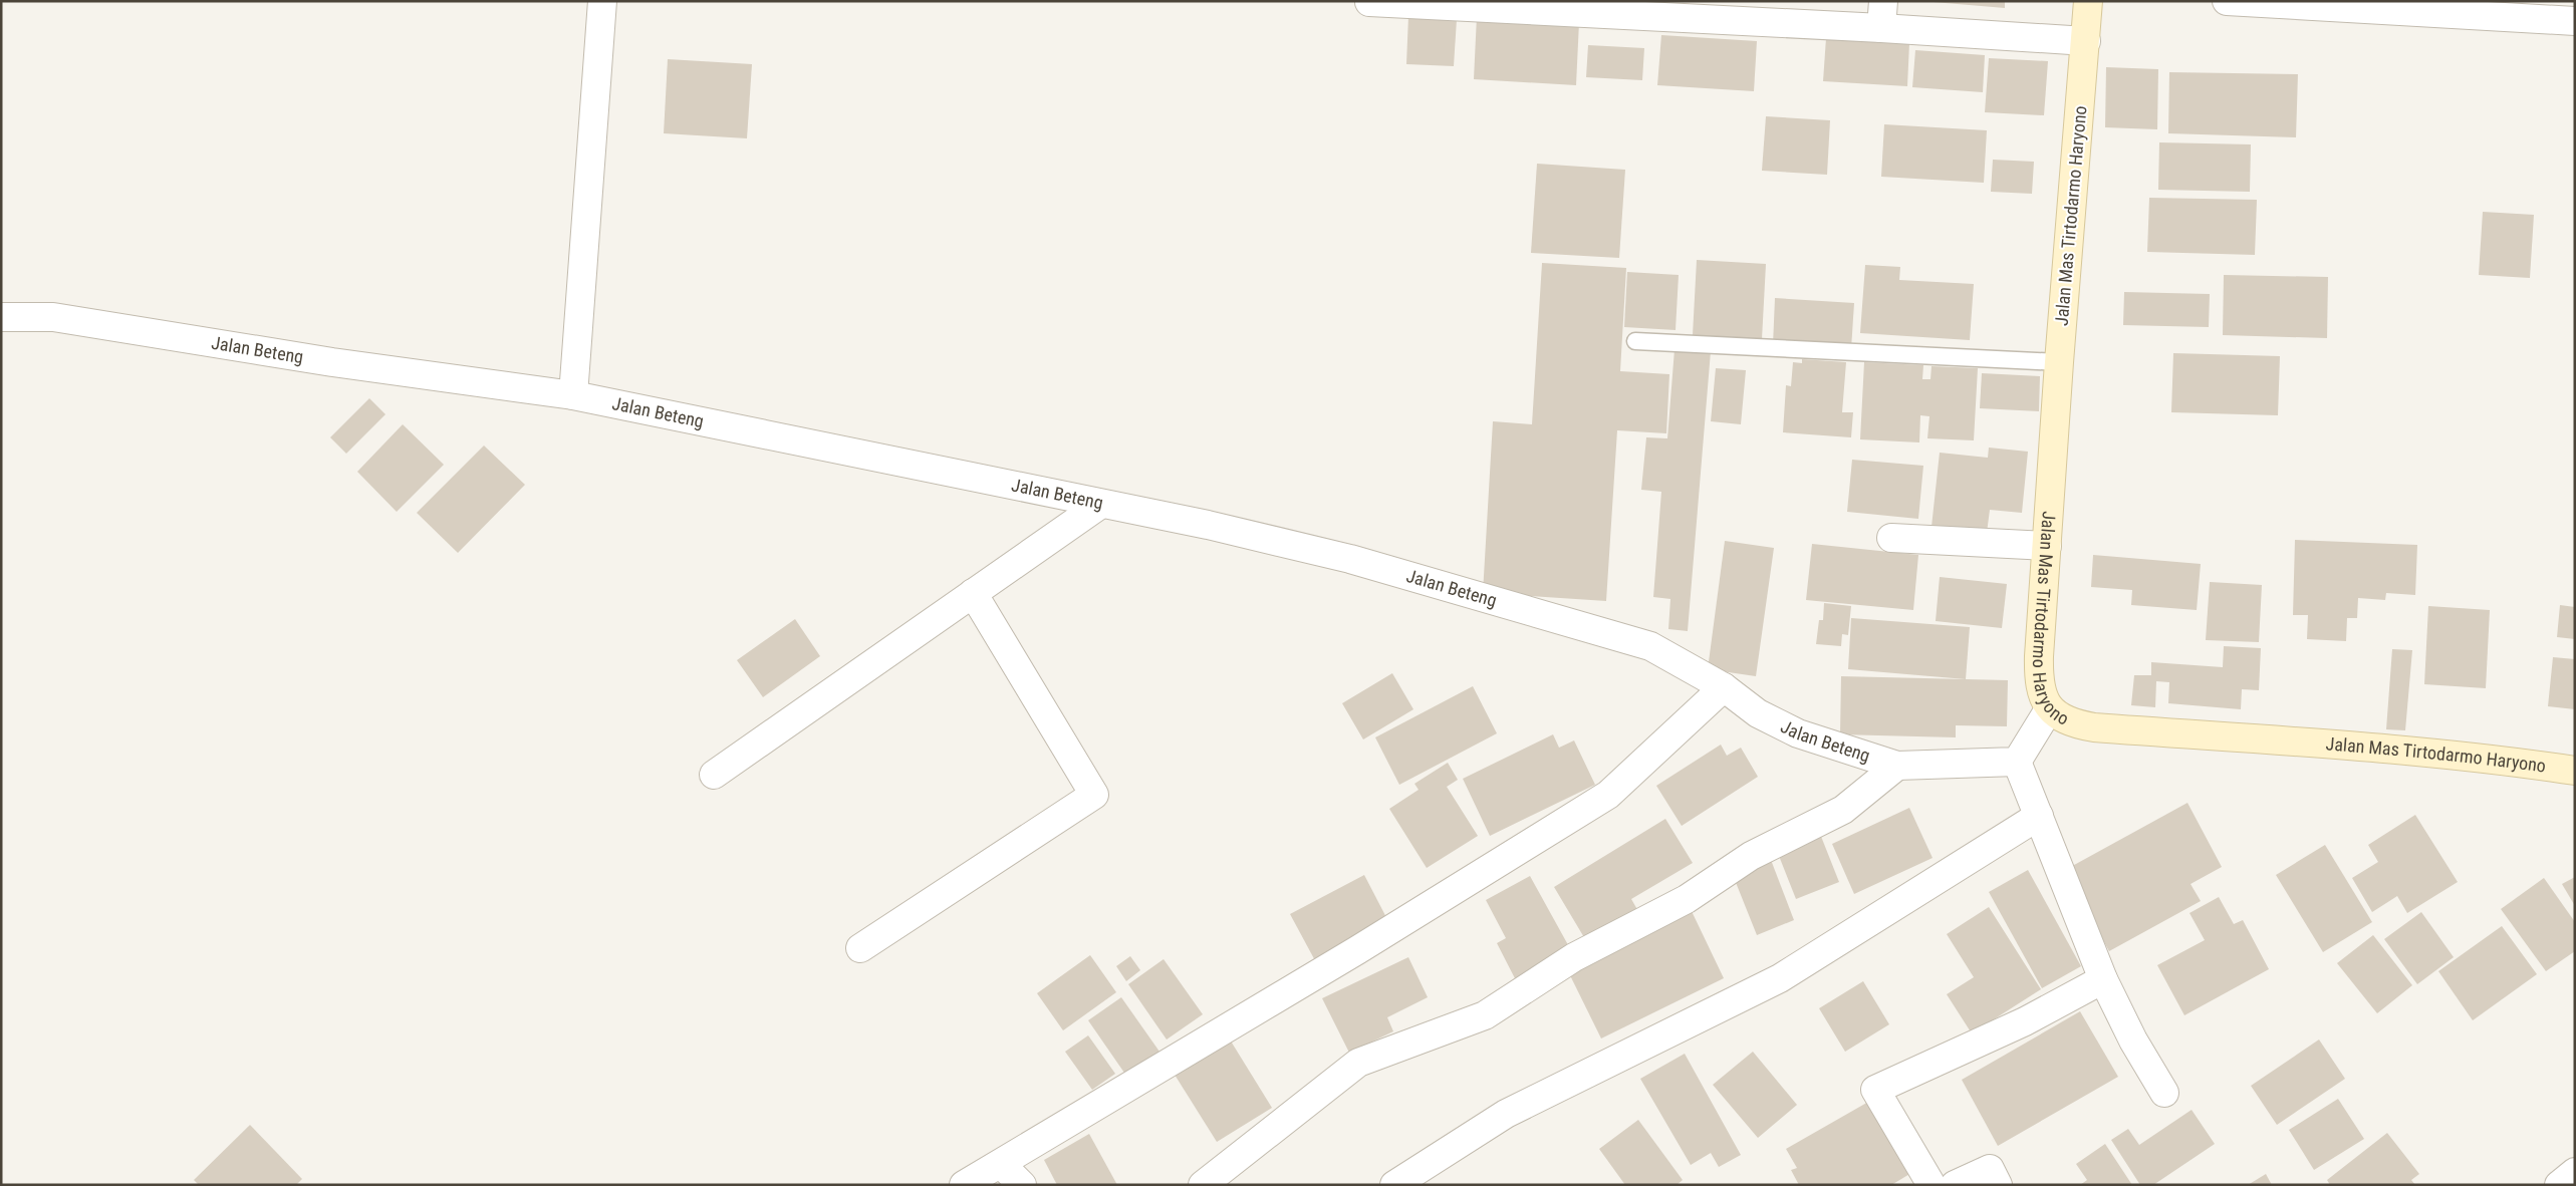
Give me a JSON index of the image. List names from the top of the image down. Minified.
{"streets":{"street":["Jalan Mas Tirtodarmo Haryono","Jalan Beteng"]}}
